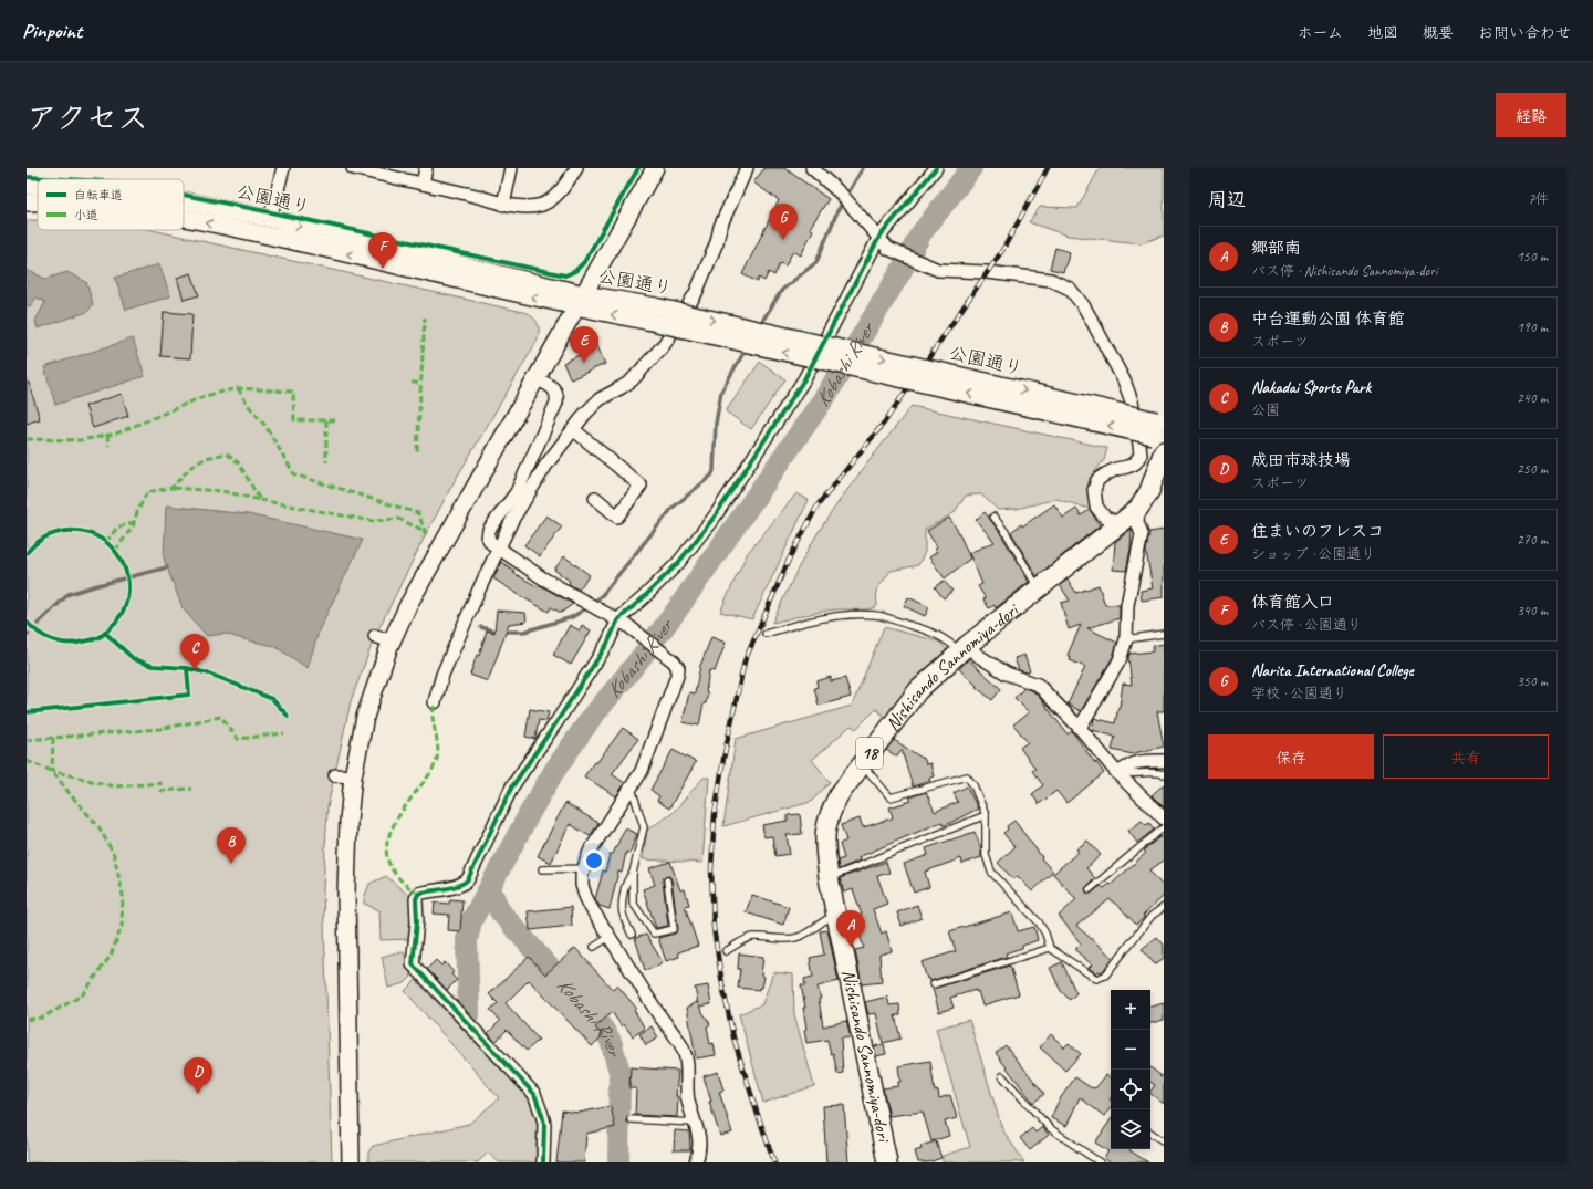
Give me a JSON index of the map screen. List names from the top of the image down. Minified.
{"streets":{"main road":["Nishisando Sannomiya-dori","18"],"street":["公園通り"]},"water":["Kobashi River"],"legend":["自転車道","小道"],"page":{"header":"Pinpoint","nav":["ホーム","地図","概要","お問い合わせ"],"title":"アクセス","buttons":["経路",["保存","共有"]],"heading":["周辺","7件"],"pins":["G","F","E","C","B","A","D"],"list":[{"mark":"A","name":"郷部南","note":"バス停 · Nishisando Sannomiya-dori","value":"150 m"},{"mark":"B","name":"中台運動公園 体育館","note":"スポーツ","value":"190 m"},{"mark":"C","name":"Nakadai Sports Park","note":"公園","value":"240 m"},{"mark":"D","name":"成田市球技場","note":"スポーツ","value":"250 m"},{"mark":"E","name":"住まいのフレスコ","note":"ショップ · 公園通り","value":"270 m"},{"mark":"F","name":"体育館入口","note":"バス停 · 公園通り","value":"340 m"},{"mark":"G","name":"Narita International College","note":"学校 · 公園通り","value":"350 m"}],"map_buttons":["+","−"]}}
